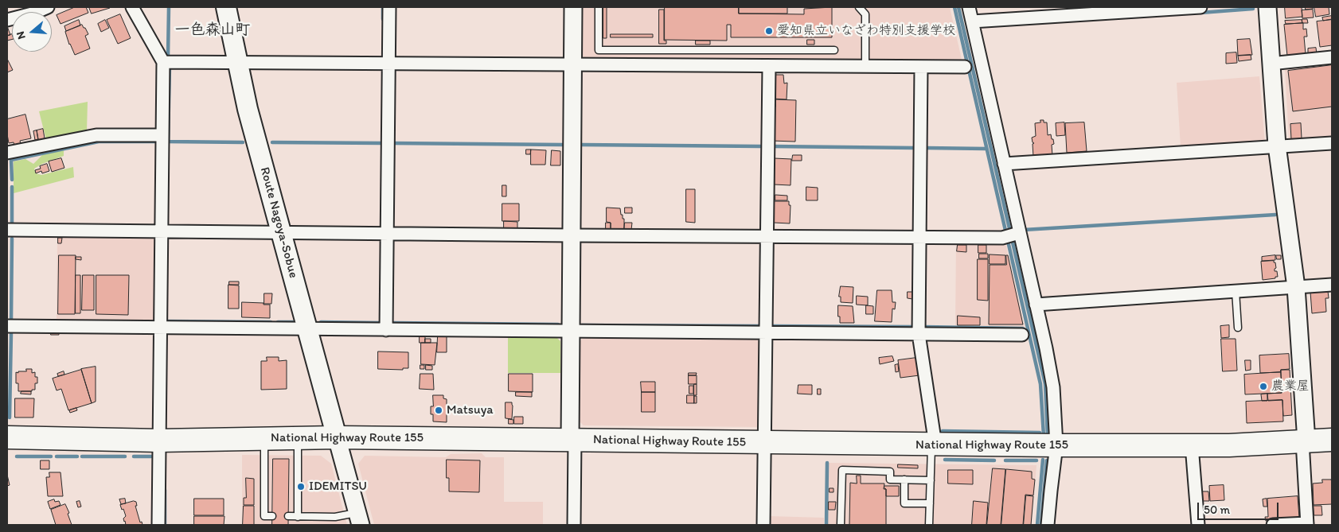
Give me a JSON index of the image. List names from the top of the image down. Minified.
{"streets":{"highway":["National Highway Route 155"],"main road":["Route Nagoya-Sobue"]},"crossings":[["Route Nagoya-Sobue","National Highway Route 155"]],"districts":["一色森山町"],"places":["愛知県立いなざわ特別支援学校","農業屋","Matsuya","IDEMITSU"],"scale_bar":"50 m","north":"left"}
